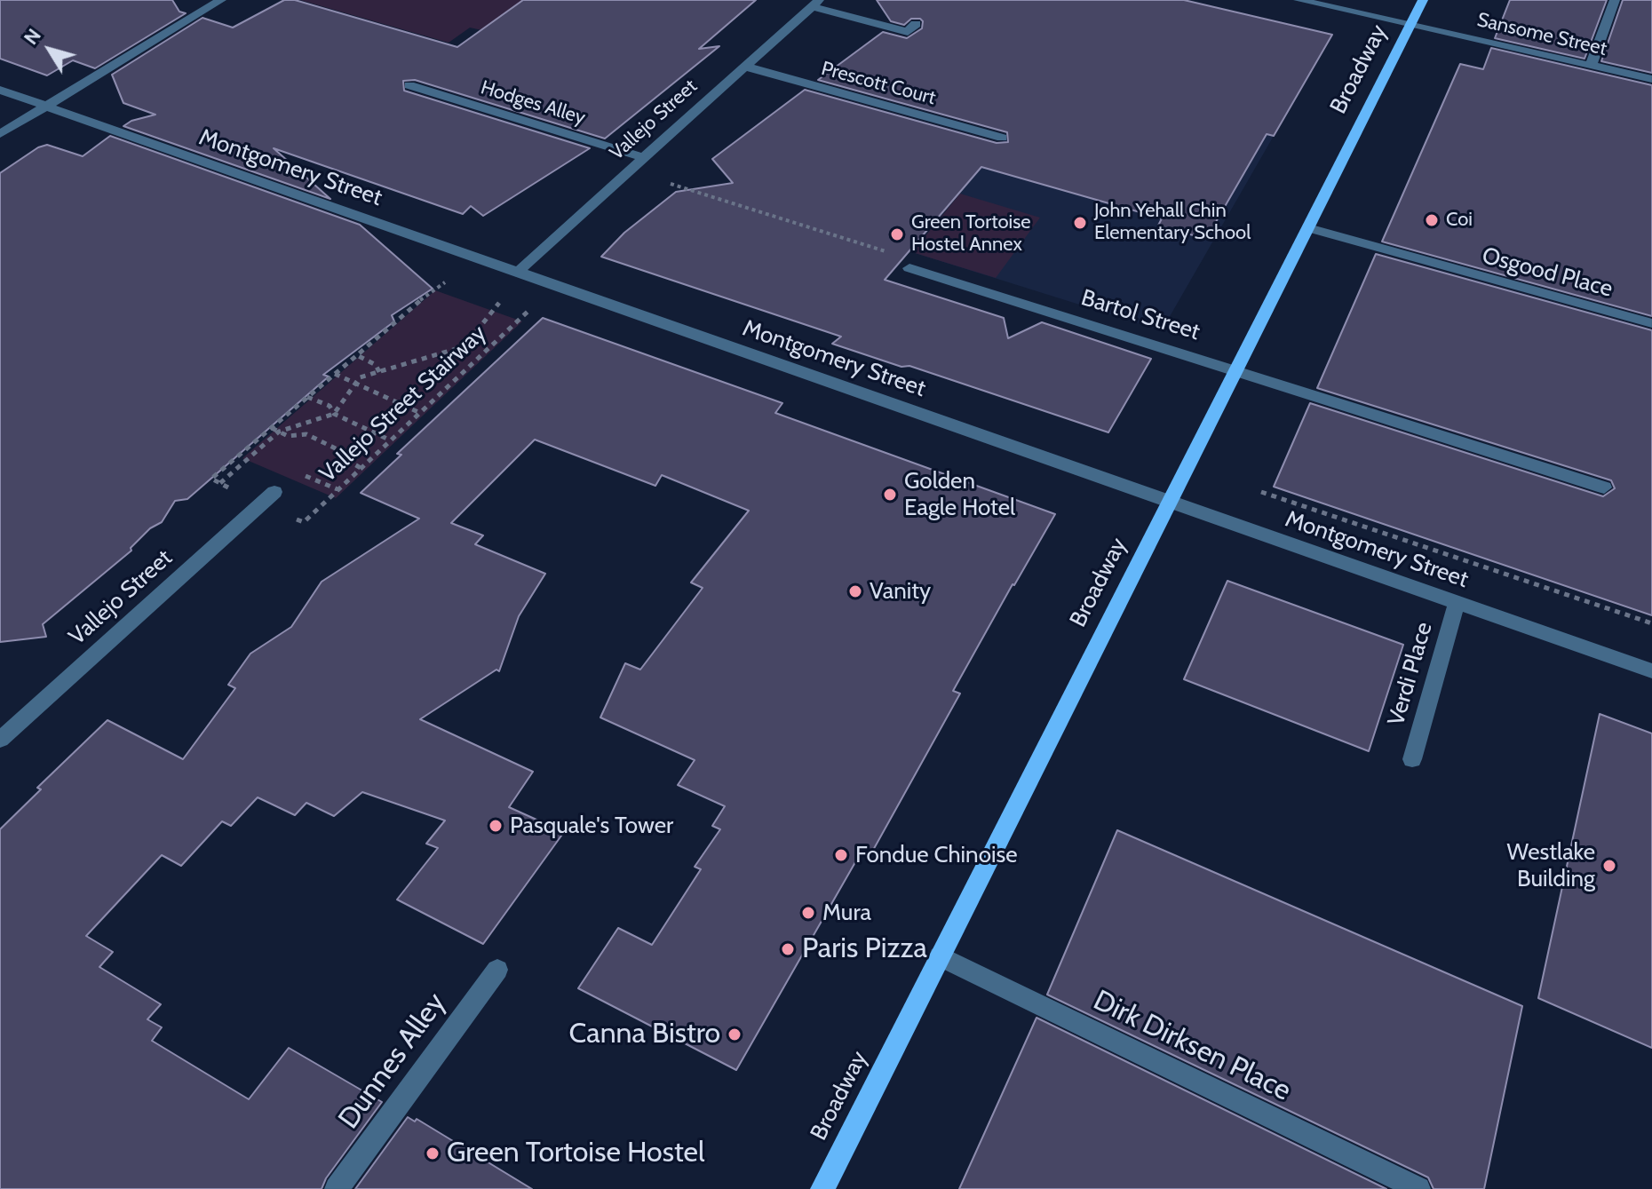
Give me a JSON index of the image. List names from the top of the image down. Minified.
{"streets":{"main road":["Broadway"],"street":["Sansome Street","Prescott Court","Hodges Alley","Vallejo Street","Montgomery Street","Osgood Place","Bartol Street","Verdi Place","Dirk Dirksen Place","Dunnes Alley"],"path":["Vallejo Street Stairway"]},"crossings":[["Sansome Street","Broadway"],["Broadway","Montgomery Street"],["Broadway","Osgood Place"],["Broadway","Bartol Street"],["Broadway","Dirk Dirksen Place"],["Prescott Court","Vallejo Street"],["Hodges Alley","Vallejo Street"],["Vallejo Street","Montgomery Street"],["Montgomery Street","Verdi Place"]],"places":["Coi","John Yehall Chin Elementary School","Green Tortoise Hostel Annex","Golden Eagle Hotel","Vanity","Pasquale's Tower","Fondue Chinoise","Westlake Building","Mura","Paris Pizza","Canna Bistro","Green Tortoise Hostel"],"north":"top left"}
